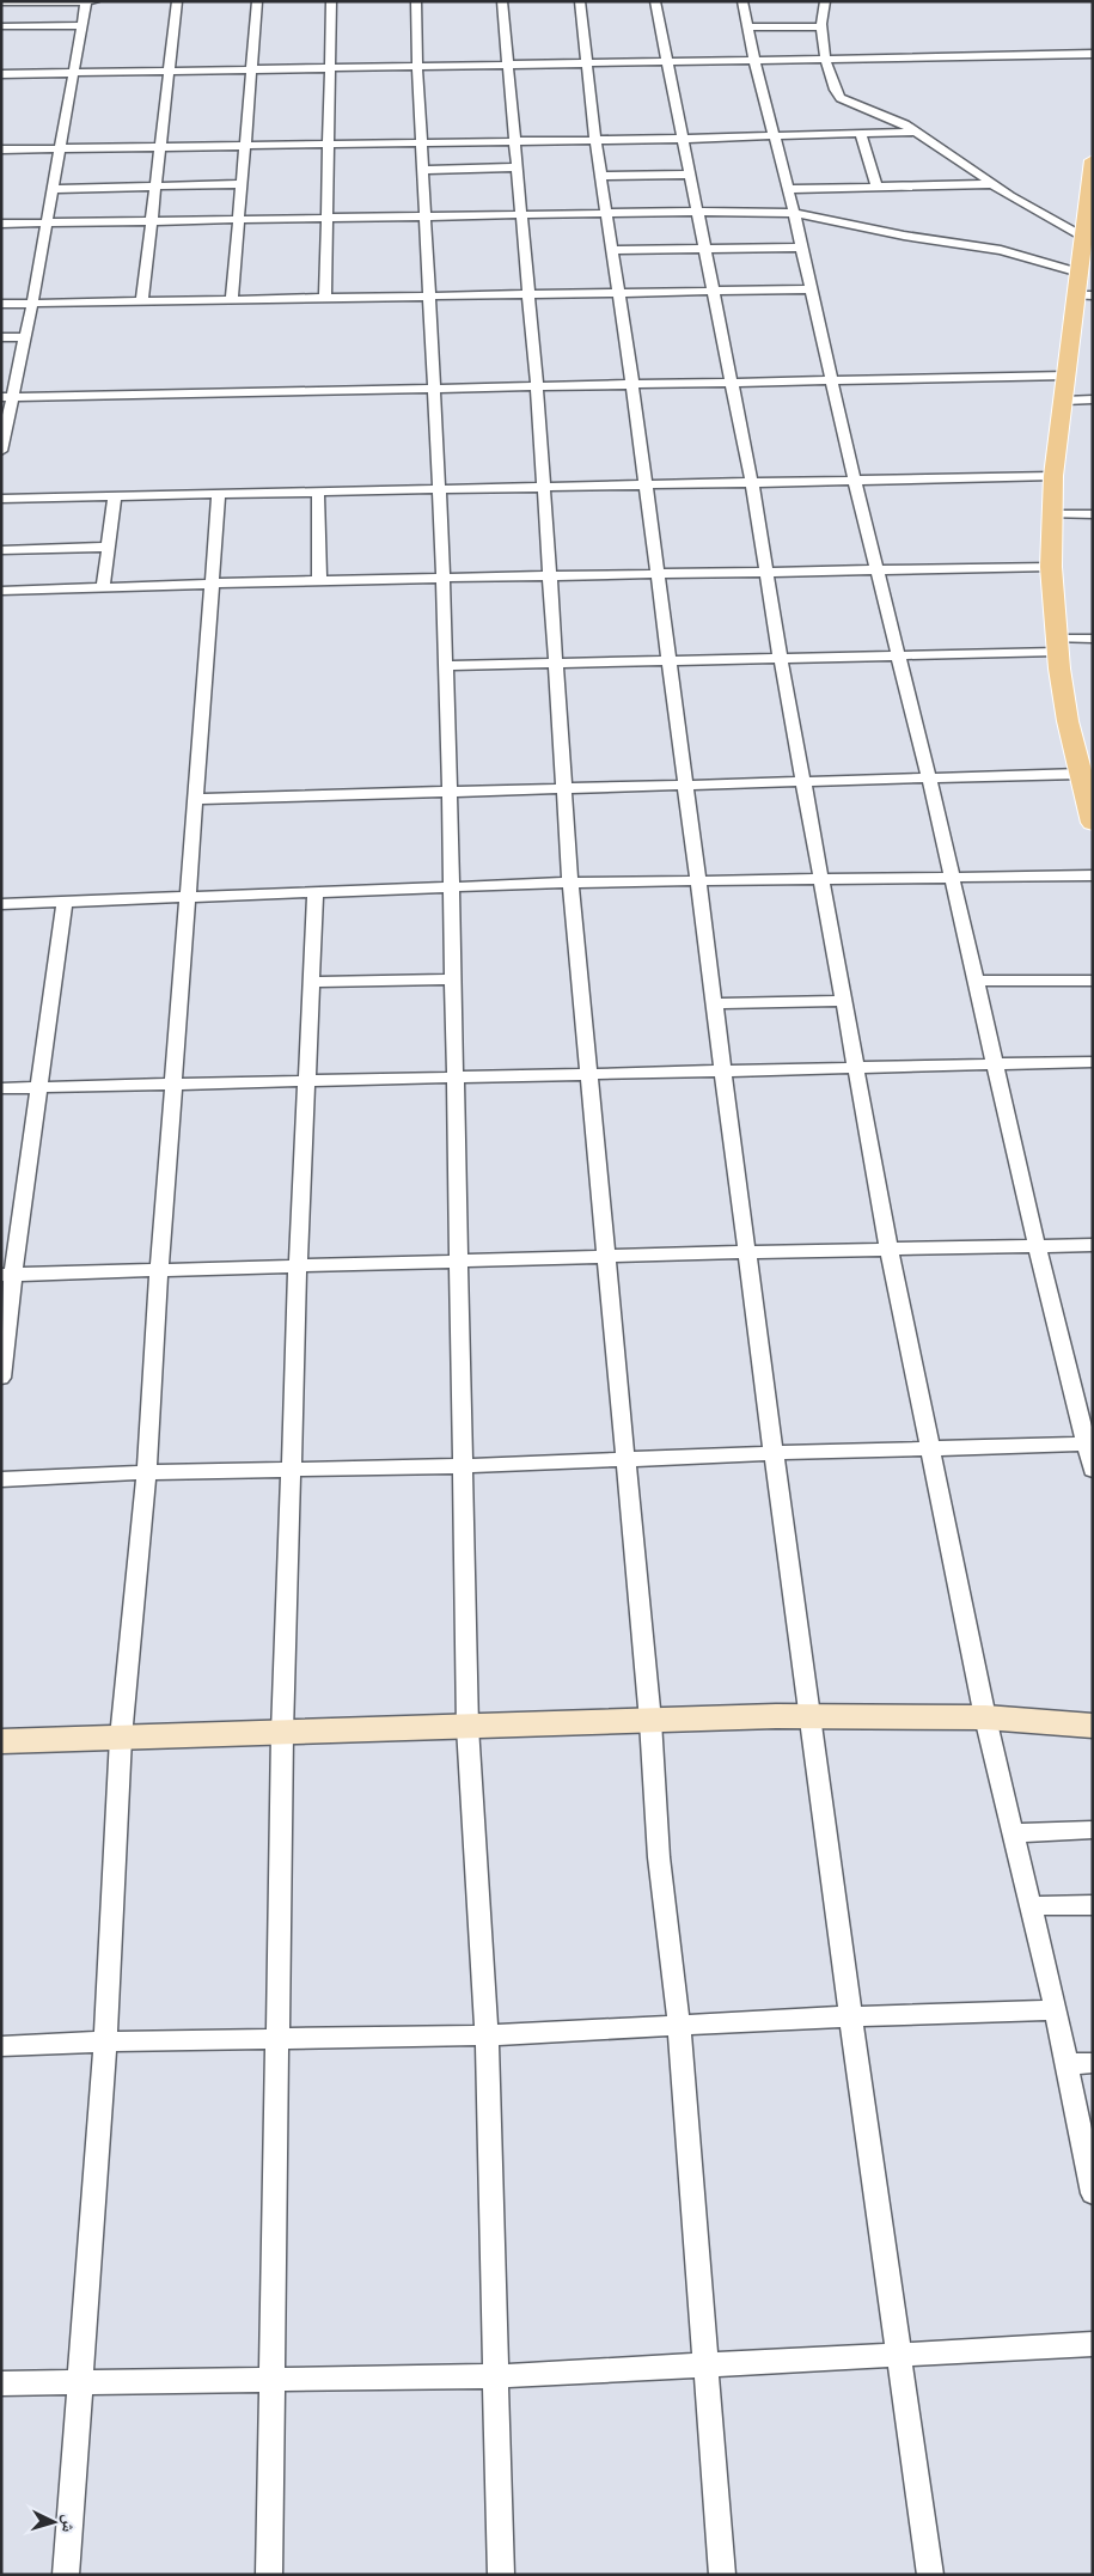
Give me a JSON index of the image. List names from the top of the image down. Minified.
{"north":"right"}
